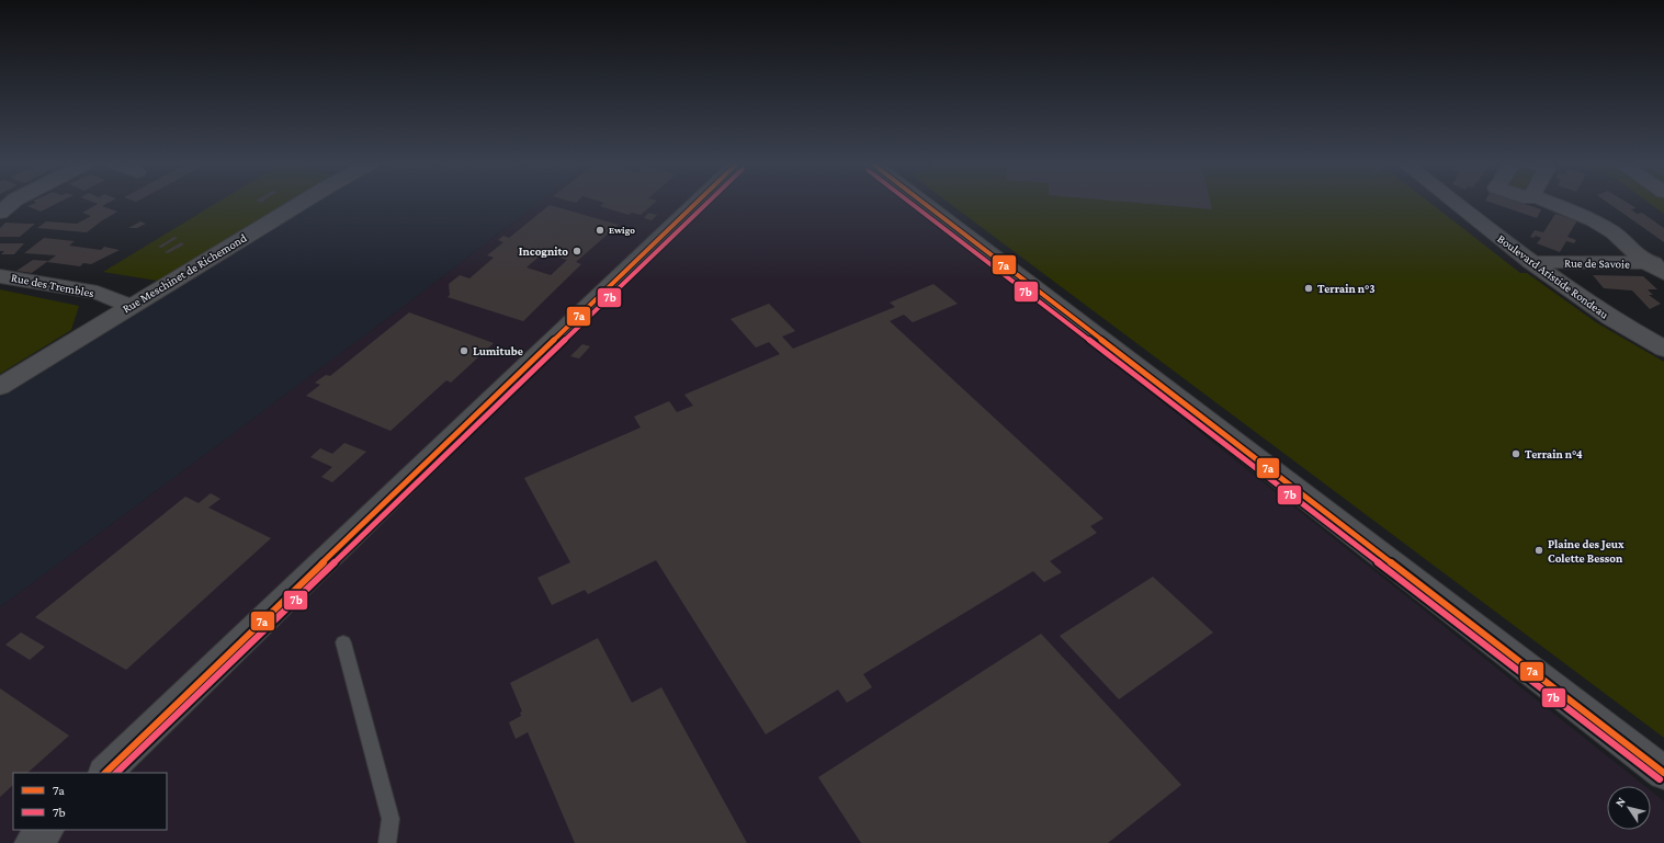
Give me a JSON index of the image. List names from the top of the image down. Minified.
{"streets":{"street":["Rue de Savoie","Rue Meschinet de Richemond","Boulevard Aristide Rondeau","Rue des Trembles"]},"crossings":[["Rue de Savoie","Boulevard Aristide Rondeau"],["Rue Meschinet de Richemond","Rue des Trembles"]],"places":["Ewigo","Incognito","Terrain n°3","Lumitube","Terrain n°4","Plaine des Jeux Colette Besson"],"lines":["transit line 7a","transit line 7b"],"legend":["7a","7b"],"north":"top left"}
